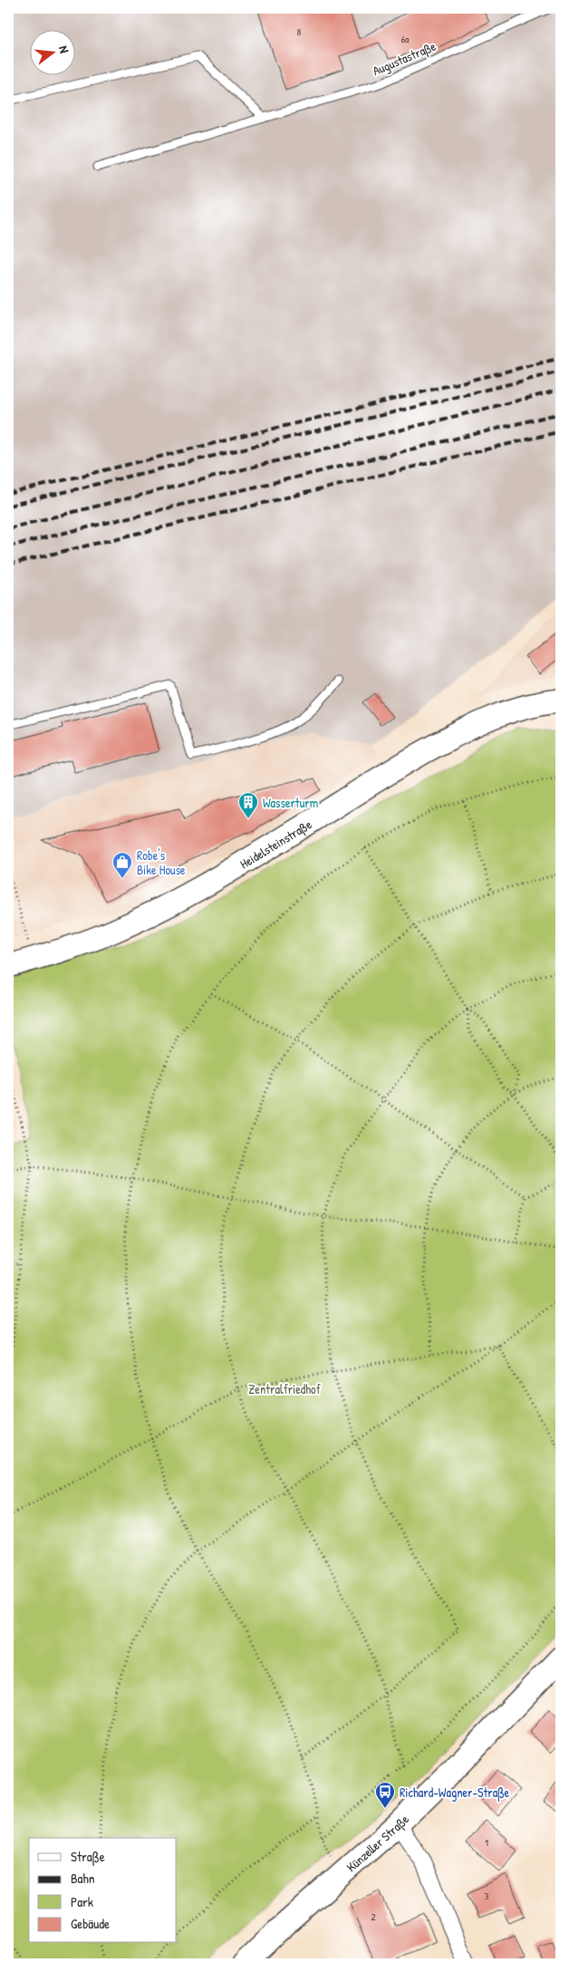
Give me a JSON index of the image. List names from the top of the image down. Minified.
{"streets":{"main road":["Heidelsteinstraße","Künzeller Straße"],"lane":["Augustastraße"]},"parks":["Zentralfriedhof"],"places":{"building":["Wasserturm"],"shop":["Robe's Bike House"],"bus stop":["Richard-Wagner-Straße"]},"house_numbers":["8","6a","1","3","2"],"legend":["Straße","Bahn","Park","Gebäude"],"north":"right"}
